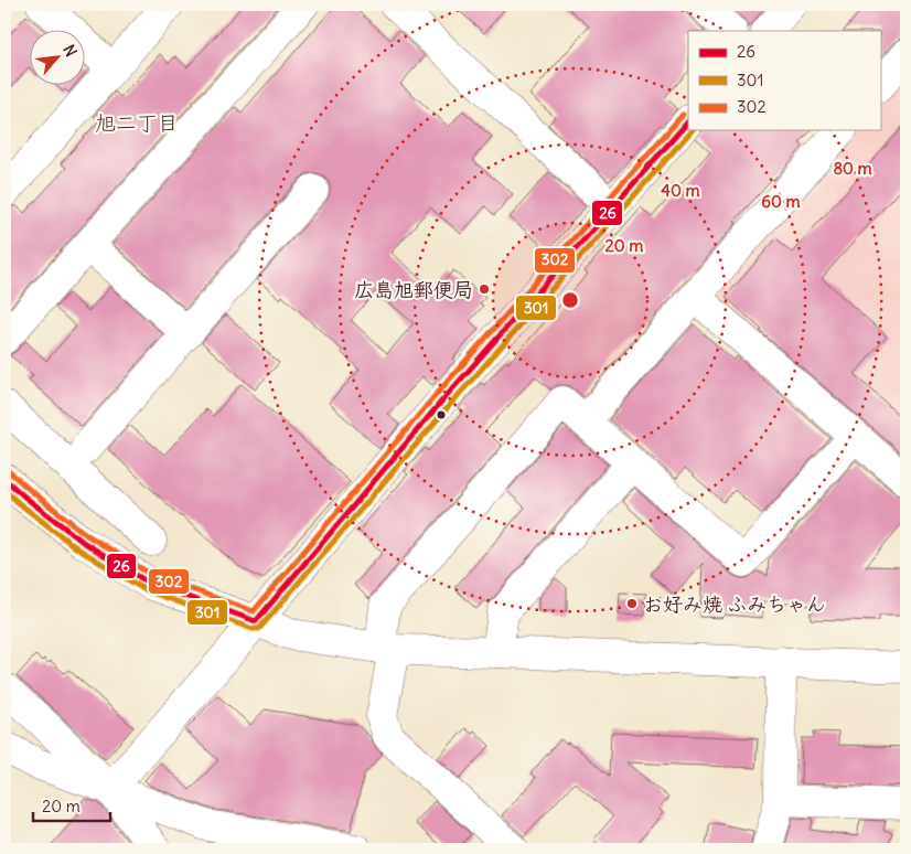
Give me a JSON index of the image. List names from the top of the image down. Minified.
{"districts":["旭二丁目"],"places":["広島旭郵便局","お好み焼 ふみちゃん"],"lines":["transit line 302","transit line 26","transit line 301"],"legend":["26","301","302"],"scale_bar":"20 m","north":"top right","rings":["80 m","40 m","60 m","20 m"]}
